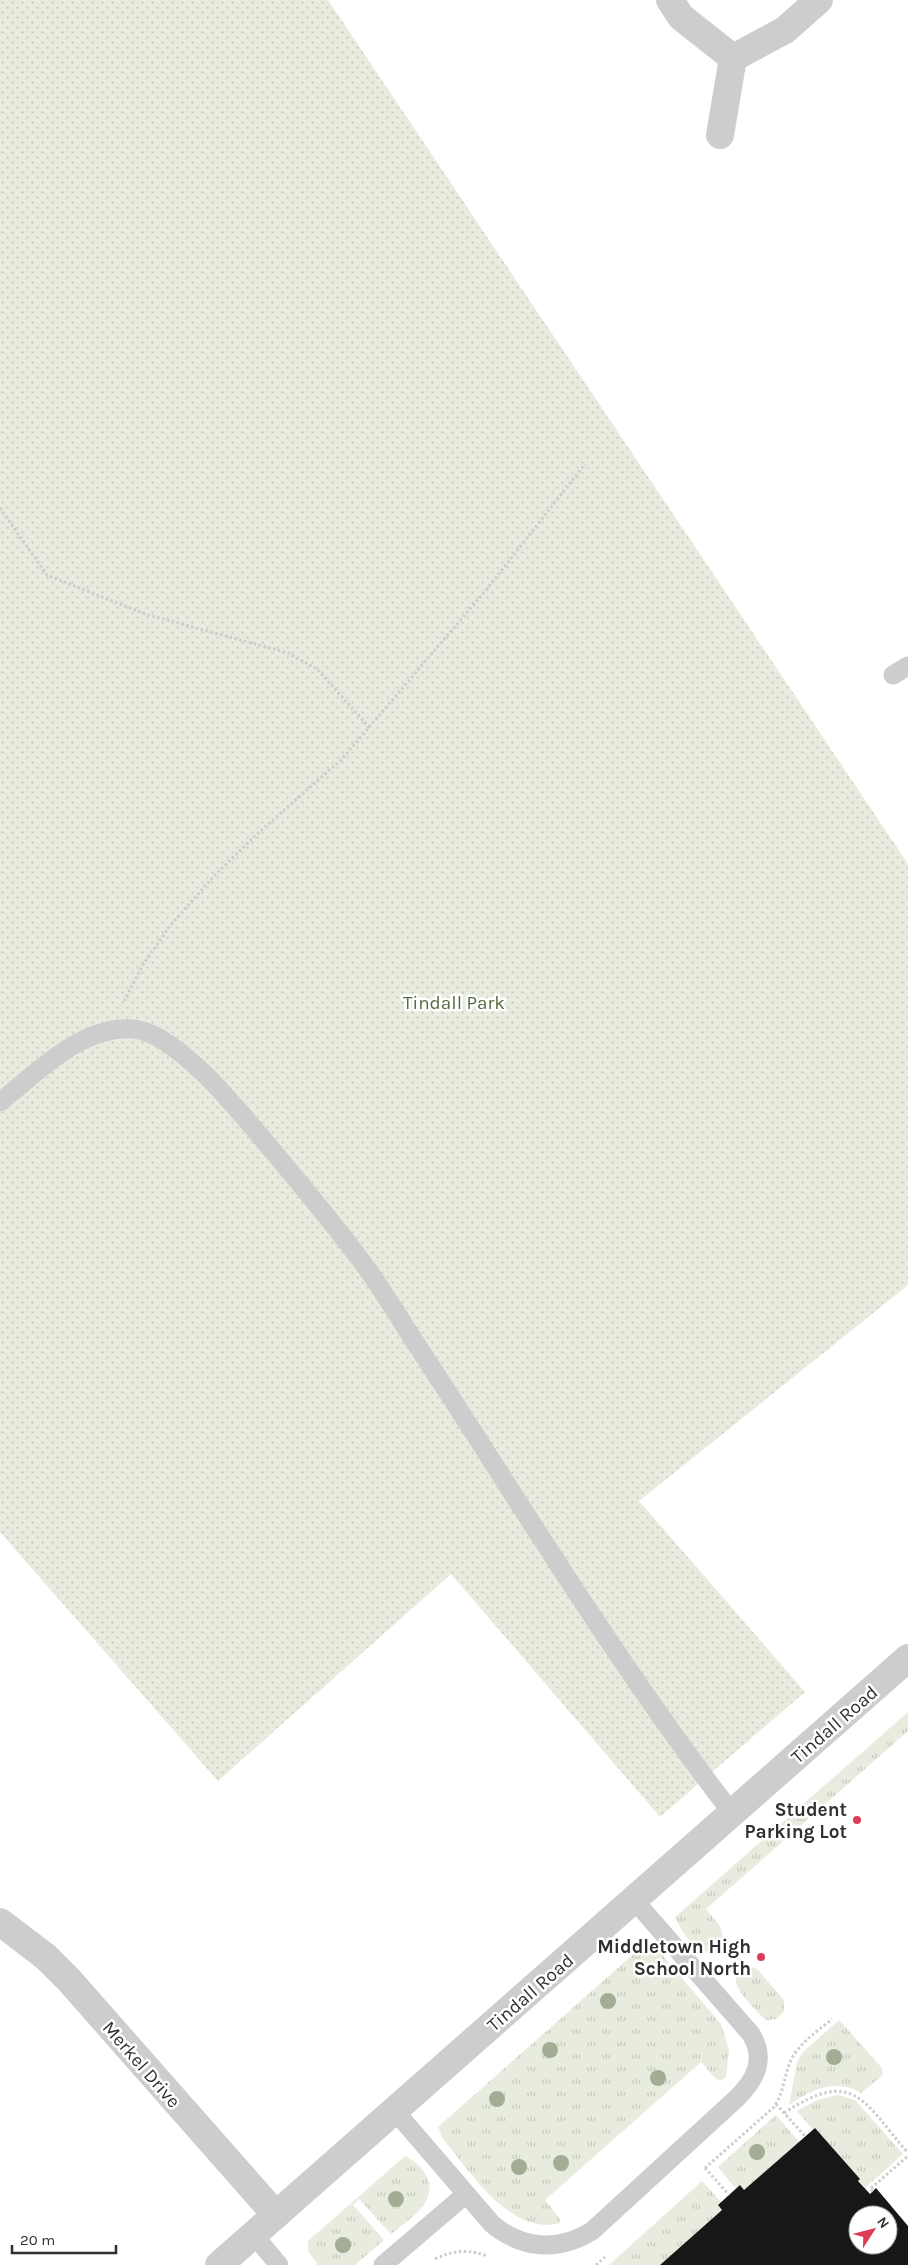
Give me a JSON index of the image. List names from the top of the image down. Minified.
{"streets":{"street":["Tindall Road","Merkel Drive"]},"crossings":[["Tindall Road","Merkel Drive"]],"parks":["Tindall Park"],"places":["Student Parking Lot","Middletown High School North"],"scale_bar":"20 m","north":"top right"}
